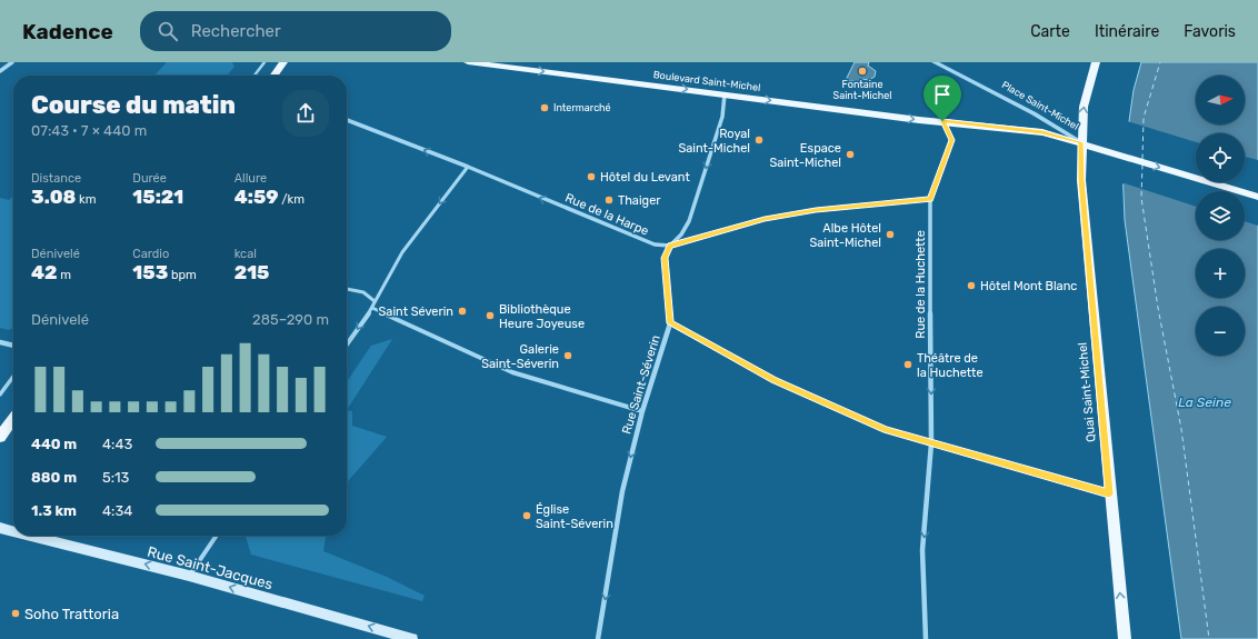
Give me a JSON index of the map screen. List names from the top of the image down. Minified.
{"streets":{"main road":["Boulevard Saint-Michel","Place Saint-Michel","Quai Saint-Michel","Rue Saint-Jacques"],"street":["Rue de la Harpe","Rue de la Huchette","Rue Saint-Séverin"]},"crossings":[["Boulevard Saint-Michel","Place Saint-Michel"],["Boulevard Saint-Michel","Rue de la Huchette"],["Place Saint-Michel","Rue de la Huchette"],["Place Saint-Michel","Quai Saint-Michel"],["Rue de la Harpe","Rue de la Huchette"],["Rue de la Harpe","Rue Saint-Séverin"]],"one_way":["Boulevard Saint-Michel","Rue de la Harpe","Rue de la Huchette","Rue Saint-Séverin","Quai Saint-Michel","Rue Saint-Jacques"],"water":["La Seine"],"places":["Fontaine Saint-Michel","Intermarché","Royal Saint-Michel","Espace Saint-Michel","Hôtel du Levant","Thaiger","Albe Hôtel Saint-Michel","Hôtel Mont Blanc","Saint Séverin","Bibliothèque Heure Joyeuse","Galerie Saint-Séverin","Théâtre de la Huchette","Église Saint-Séverin","Soho Trattoria"],"north":"right","page":{"header":"Kadence","search":"Rechercher","nav":["Carte","Itinéraire","Favoris"],"map_buttons":["+","−"],"heading":["Course du matin","07:43 · 7 × 440 m"],"stats":[["Distance","3.08 km"],["Durée","15:21"],["Allure","4:59 /km"],["Dénivelé","42 m"],["Cardio","153 bpm"],["kcal","215"]],"chart":["Dénivelé","285–290 m"],"list":[{"name":"440 m","note":"4:43"},{"name":"880 m","note":"5:13"},{"name":"1.3 km","note":"4:34"}]}}
